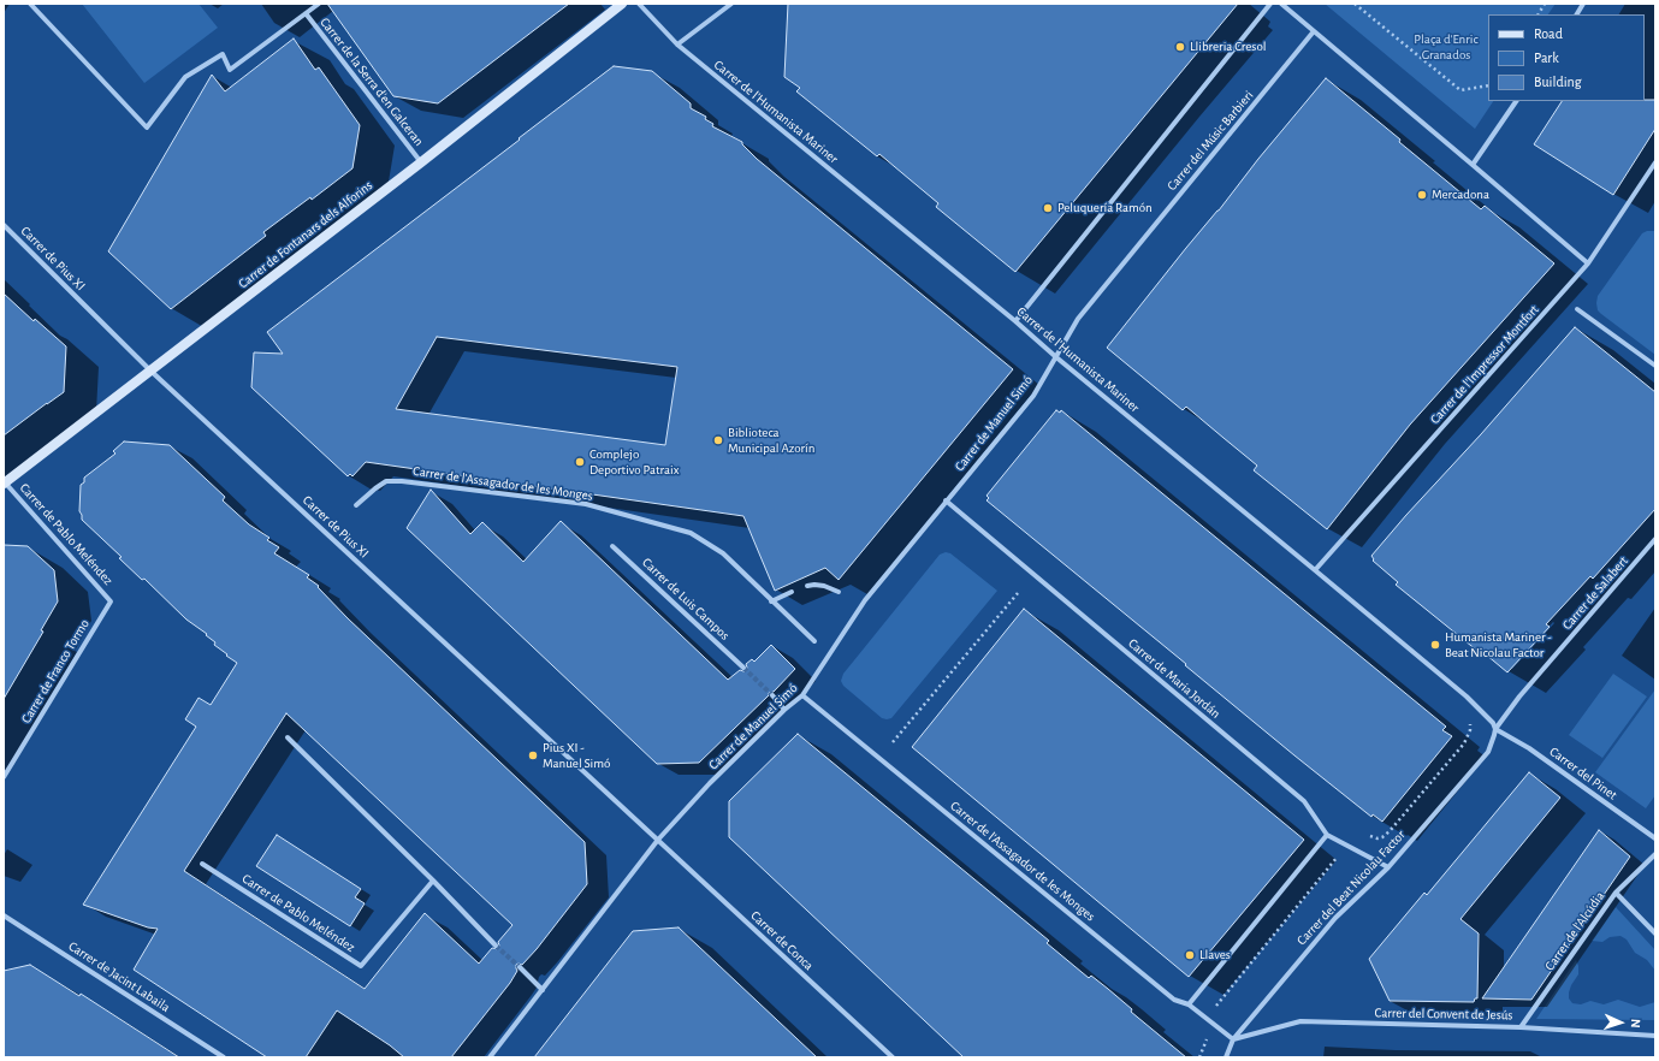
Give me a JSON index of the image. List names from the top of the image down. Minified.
{"streets":{"street":["Carrer de la Serra d'en Galceran","Carrer de l'Humanista Mariner","Carrer del Músic Barbieri","Carrer de Fontanars dels Alforins","Carrer de Pius XI","Carrer de l'Impressor Montfort","Carrer de Manuel Simó","Carrer de l'Assagador de les Monges","Carrer de Pablo Meléndez","Carrer de Salabert","Carrer de Luis Campos","Carrer de Franco Tormo","Carrer de Maria Jordán","Carrer del Pinet","Carrer del Beat Nicolau Factor","Carrer de l'Alcúdia","Carrer de Conca","Carrer de Jacint Labaila","Carrer del Convent de Jesús"]},"crossings":[["Carrer de la Serra d'en Galceran","Carrer de Fontanars dels Alforins"],["Carrer de l'Humanista Mariner","Carrer del Músic Barbieri"],["Carrer de l'Humanista Mariner","Carrer de l'Impressor Montfort"],["Carrer de l'Humanista Mariner","Carrer de Manuel Simó"],["Carrer de l'Humanista Mariner","Carrer de Salabert"],["Carrer de l'Humanista Mariner","Carrer del Pinet"],["Carrer de l'Humanista Mariner","Carrer del Beat Nicolau Factor"],["Carrer del Músic Barbieri","Carrer de Manuel Simó"],["Carrer de Fontanars dels Alforins","Carrer de Pius XI"],["Carrer de Fontanars dels Alforins","Carrer de Pablo Meléndez"],["Carrer de Pius XI","Carrer de Manuel Simó"],["Carrer de Pius XI","Carrer de Conca"],["Carrer de Manuel Simó","Carrer de l'Assagador de les Monges"],["Carrer de Manuel Simó","Carrer de Maria Jordán"],["Carrer de Manuel Simó","Carrer de Conca"],["Carrer de l'Assagador de les Monges","Carrer del Beat Nicolau Factor"],["Carrer de l'Assagador de les Monges","Carrer del Convent de Jesús"],["Carrer de Pablo Meléndez","Carrer de Franco Tormo"],["Carrer de Salabert","Carrer del Pinet"],["Carrer de Salabert","Carrer del Beat Nicolau Factor"],["Carrer de Maria Jordán","Carrer del Beat Nicolau Factor"],["Carrer del Pinet","Carrer del Beat Nicolau Factor"],["Carrer del Beat Nicolau Factor","Carrer del Convent de Jesús"],["Carrer de l'Alcúdia","Carrer del Convent de Jesús"]],"parks":["Plaça d'Enric Granados"],"places":["Llibreria Cresol","Mercadona","Peluquería Ramón","Biblioteca Municipal Azorín","Complejo Deportivo Patraix","Humanista Mariner - Beat Nicolau Factor","Pius XI - Manuel Simó","Llaves"],"legend":["Road","Park","Building"],"north":"right"}
